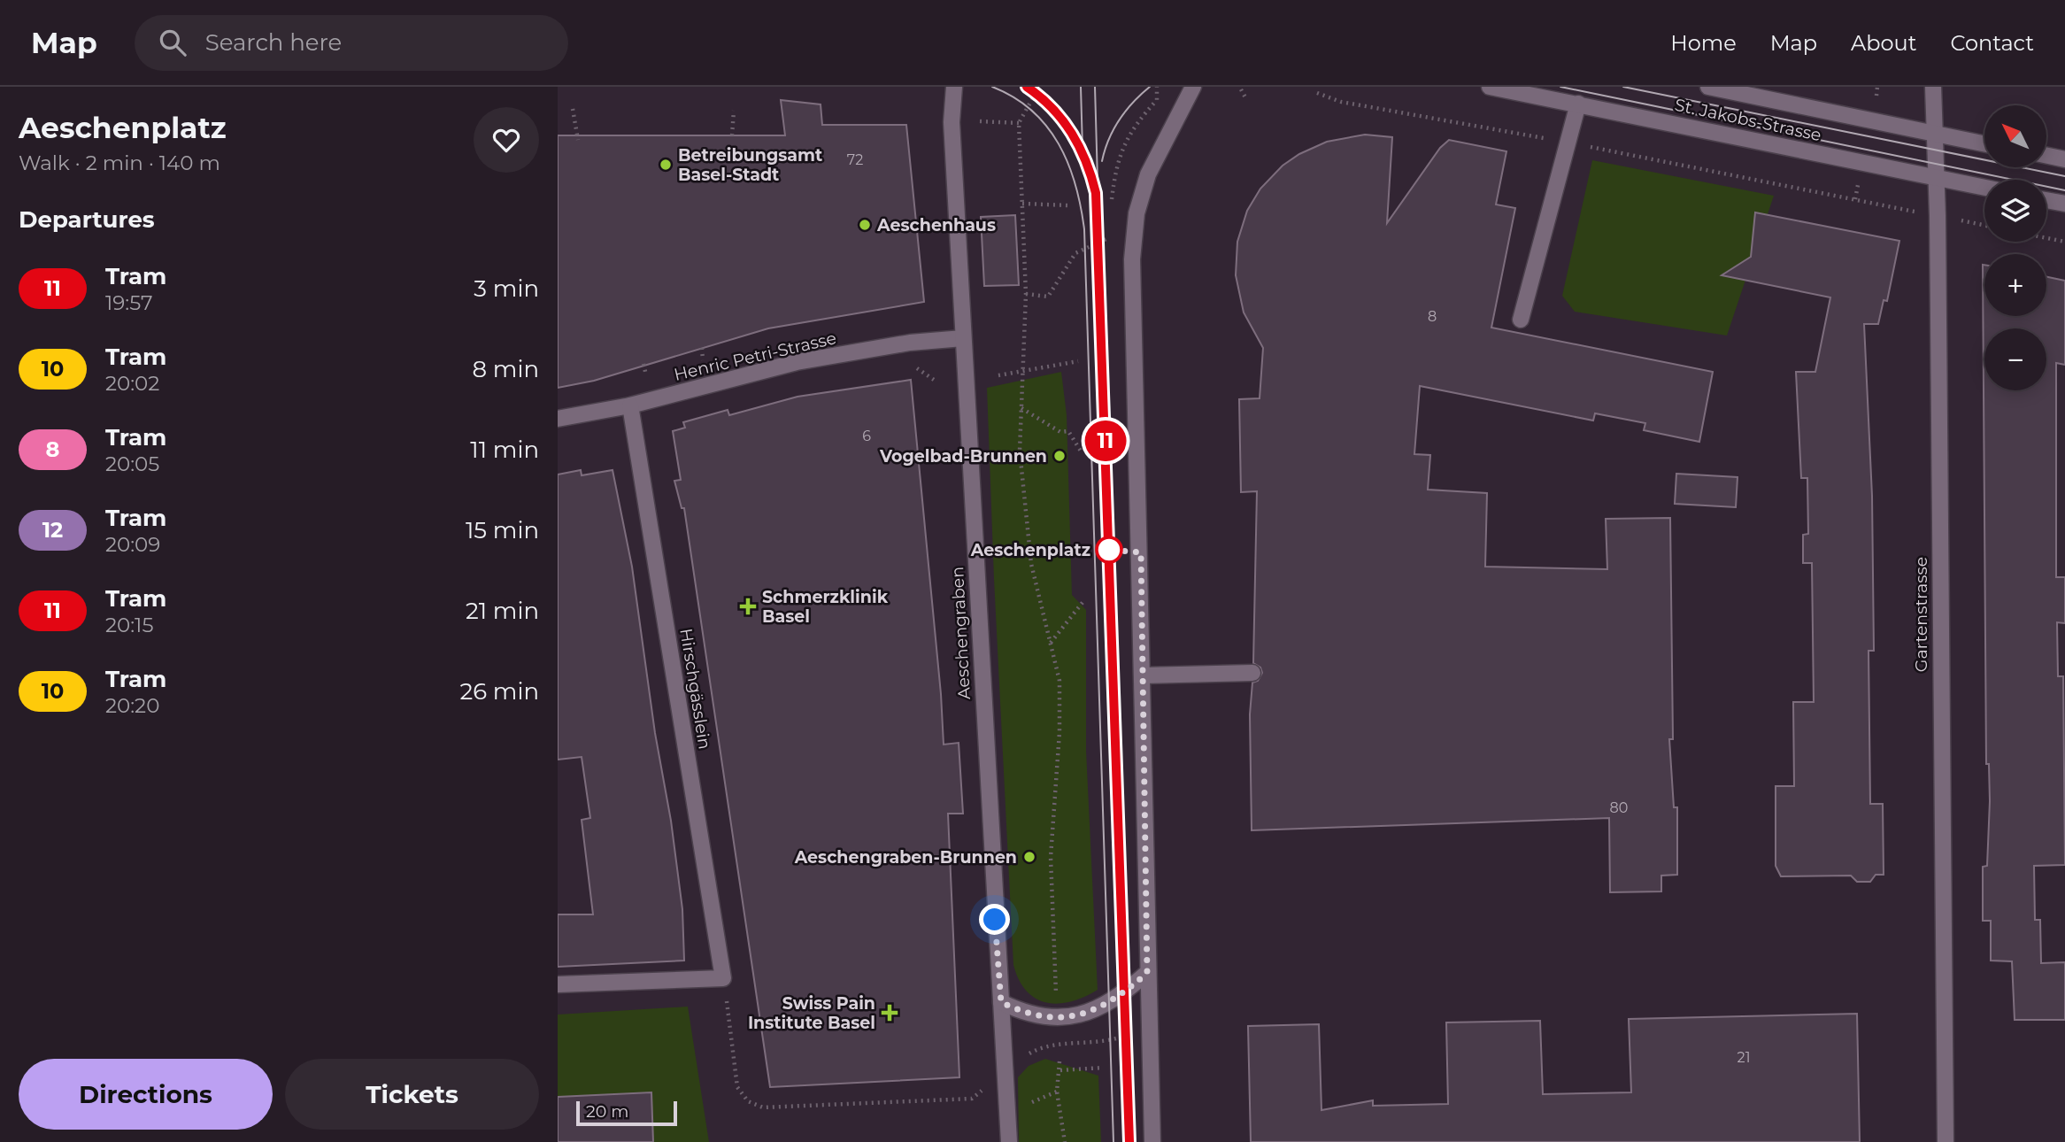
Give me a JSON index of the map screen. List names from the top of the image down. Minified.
{"streets":{"main road":["St. Jakobs-Strasse","Henric Petri-Strasse","Gartenstrasse","Aeschengraben","Hirschgässlein"]},"crossings":[["St. Jakobs-Strasse","Gartenstrasse"],["Henric Petri-Strasse","Aeschengraben"],["Henric Petri-Strasse","Hirschgässlein"]],"places":{"other":["Betreibungsamt Basel-Stadt","Aeschenhaus","Vogelbad-Brunnen","Aeschenplatz","Aeschengraben-Brunnen"],"health":["Schmerzklinik Basel","Swiss Pain Institute Basel"]},"lines":["tram line 11"],"house_numbers":["72","8","6","80","21"],"scale_bar":"20 m","north":"top left","page":{"header":"Map","search":"Search here","nav":["Home","Map","About","Contact"],"heading":[["Aeschenplatz","Walk · 2 min · 140 m"],"Departures"],"on_map":"11","map_buttons":["+","−"],"list":[{"mark":"11","name":"Tram","note":"19:57","value":"3 min"},{"mark":"10","name":"Tram","note":"20:02","value":"8 min"},{"mark":"8","name":"Tram","note":"20:05","value":"11 min"},{"mark":"12","name":"Tram","note":"20:09","value":"15 min"},{"mark":"11","name":"Tram","note":"20:15","value":"21 min"},{"mark":"10","name":"Tram","note":"20:20","value":"26 min"}],"buttons":["Directions","Tickets"],"scale":"20 m"}}
